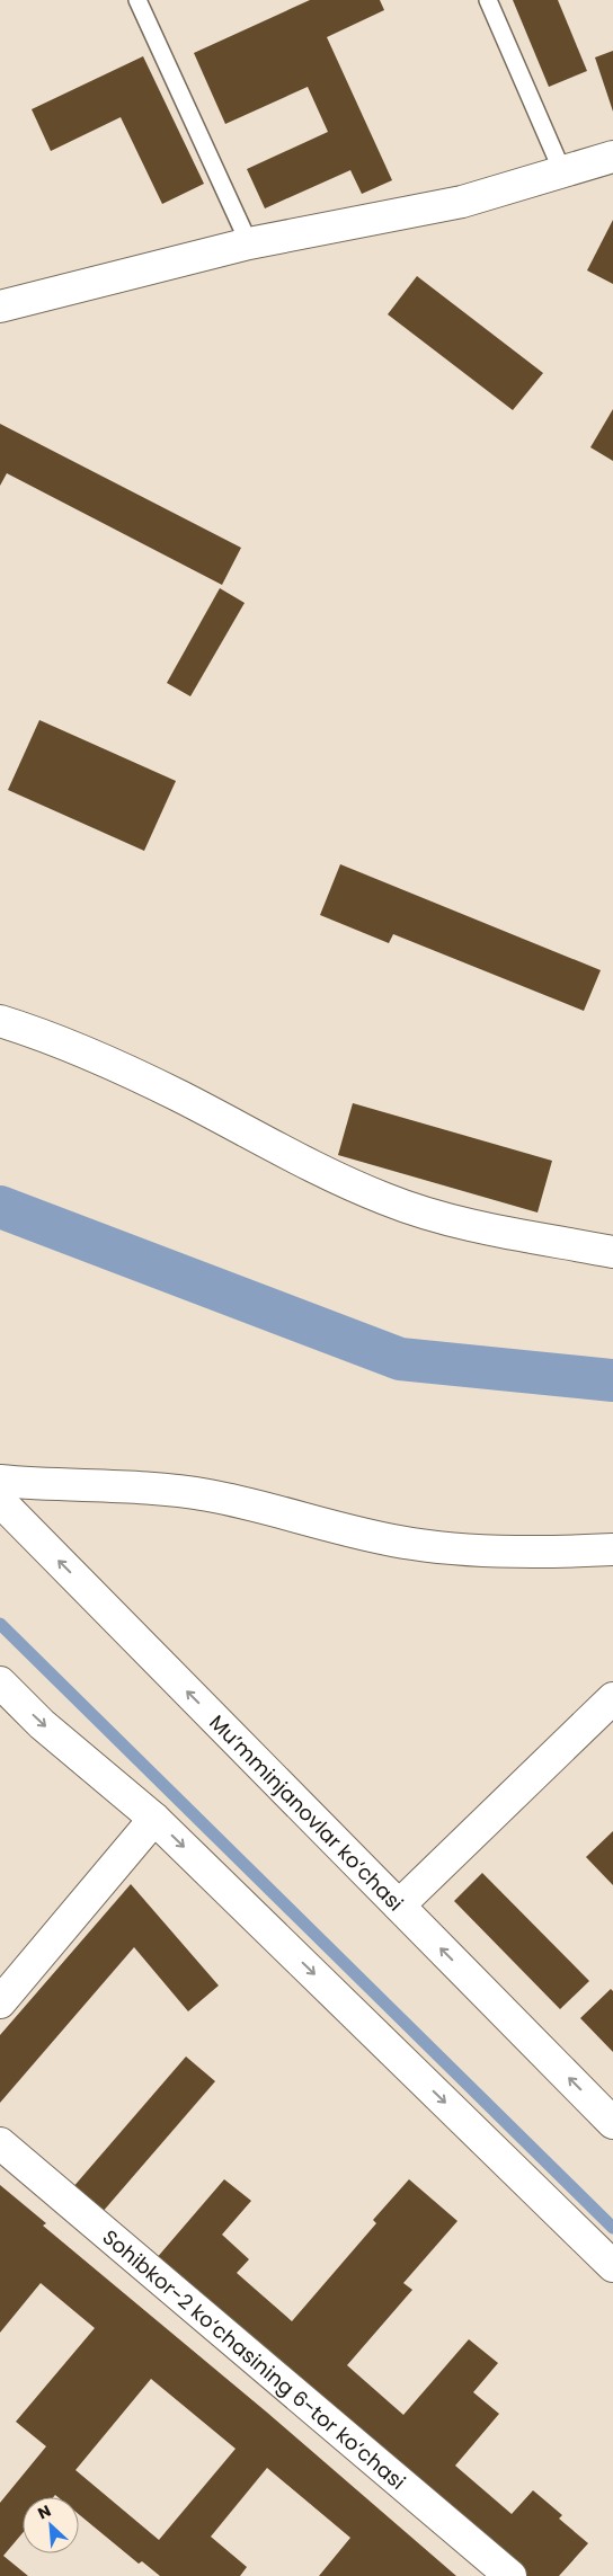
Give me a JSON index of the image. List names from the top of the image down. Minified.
{"streets":{"street":["Mu’mminjanovlar ko‘chasi","Sohibkor-2 ko‘chasining 6-tor ko‘chasi"]},"north":"top left"}
